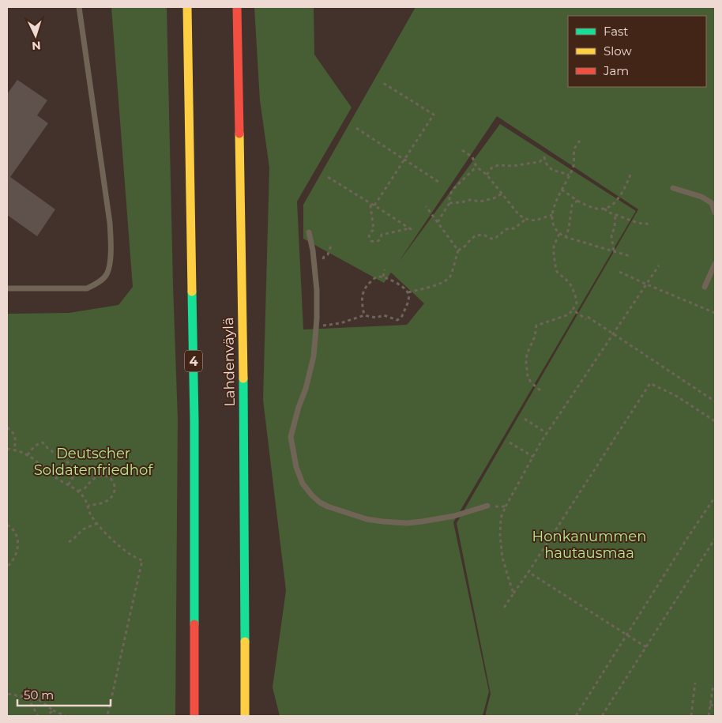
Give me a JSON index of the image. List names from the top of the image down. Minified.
{"streets":{"highway":["4","Lahdenväylä"]},"parks":["Deutscher Soldatenfriedhof","Honkanummen hautausmaa"],"legend":["Fast","Slow","Jam"],"scale_bar":"50 m","north":"bottom"}
